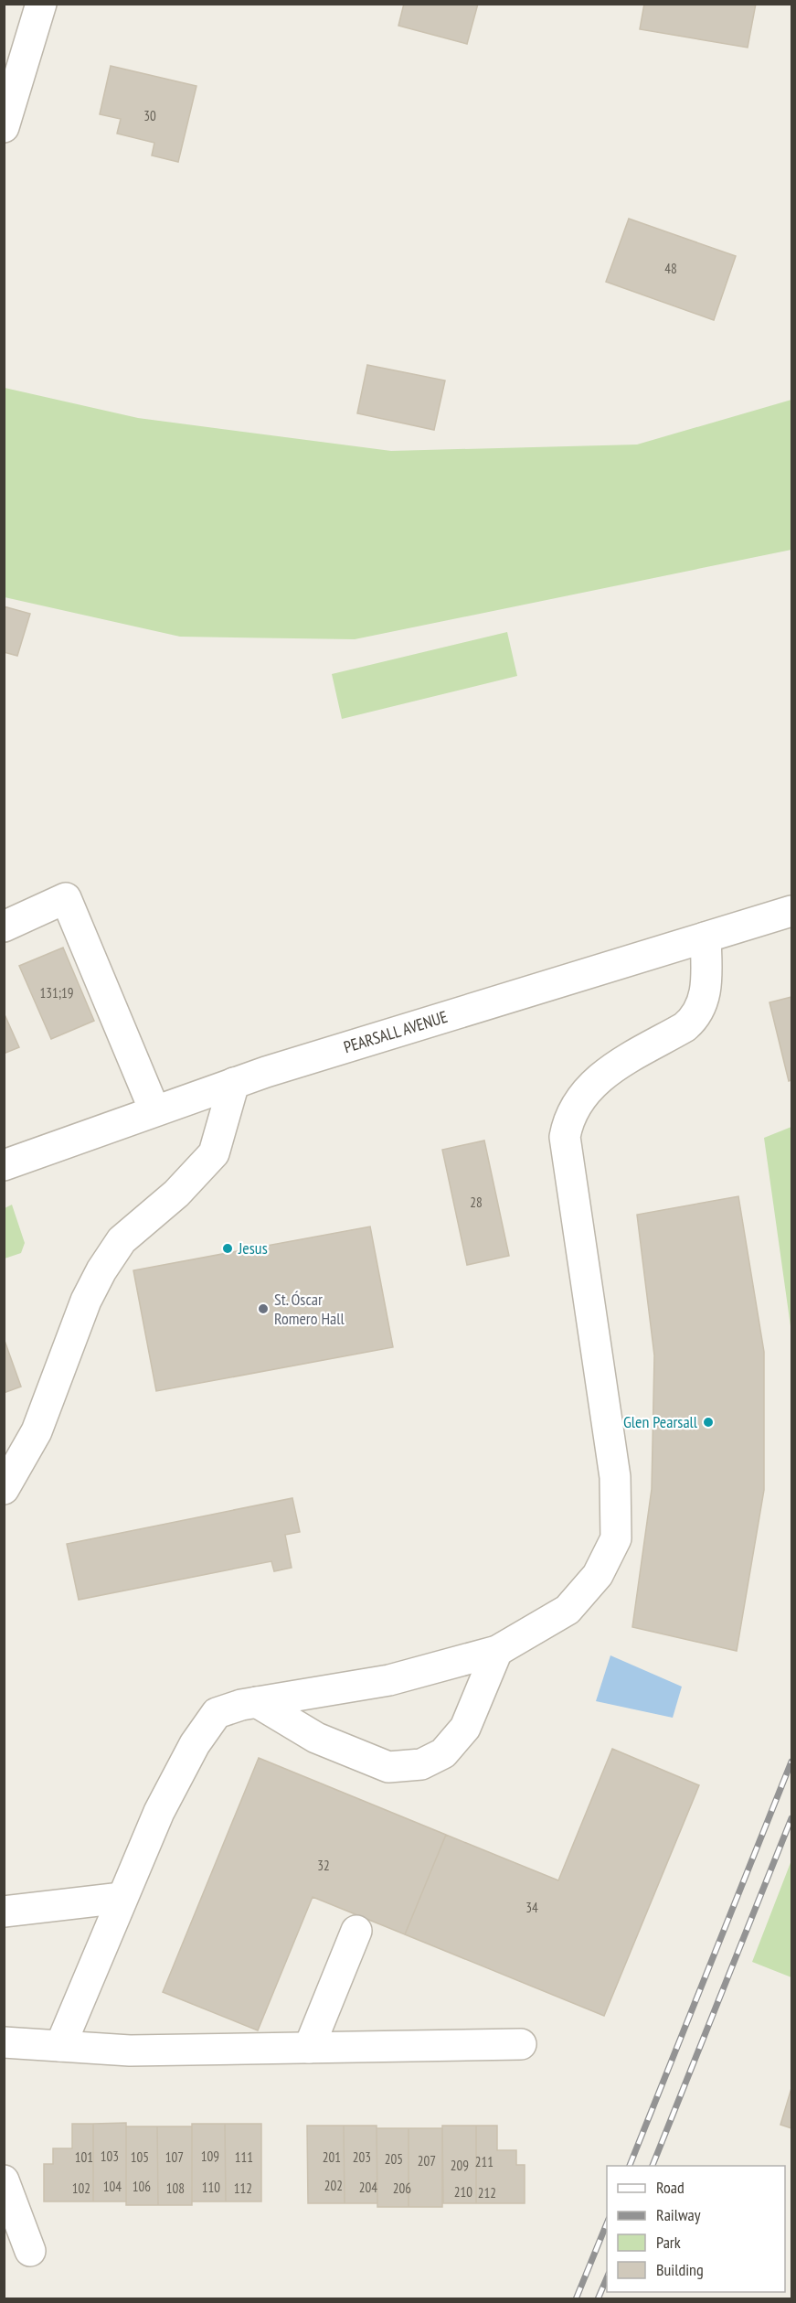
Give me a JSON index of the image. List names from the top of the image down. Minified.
{"streets":{"street":["PEARSALL AVENUE"]},"places":["Jesus","St. Óscar Romero Hall","Glen Pearsall"],"house_numbers":["30","48","131;19","28","32","34","103","109","101","105","107","111","201","203","205","207","211","209","202","104","106","110","204","102","108","112","206","210","212"],"legend":["Road","Railway","Park","Building"]}
